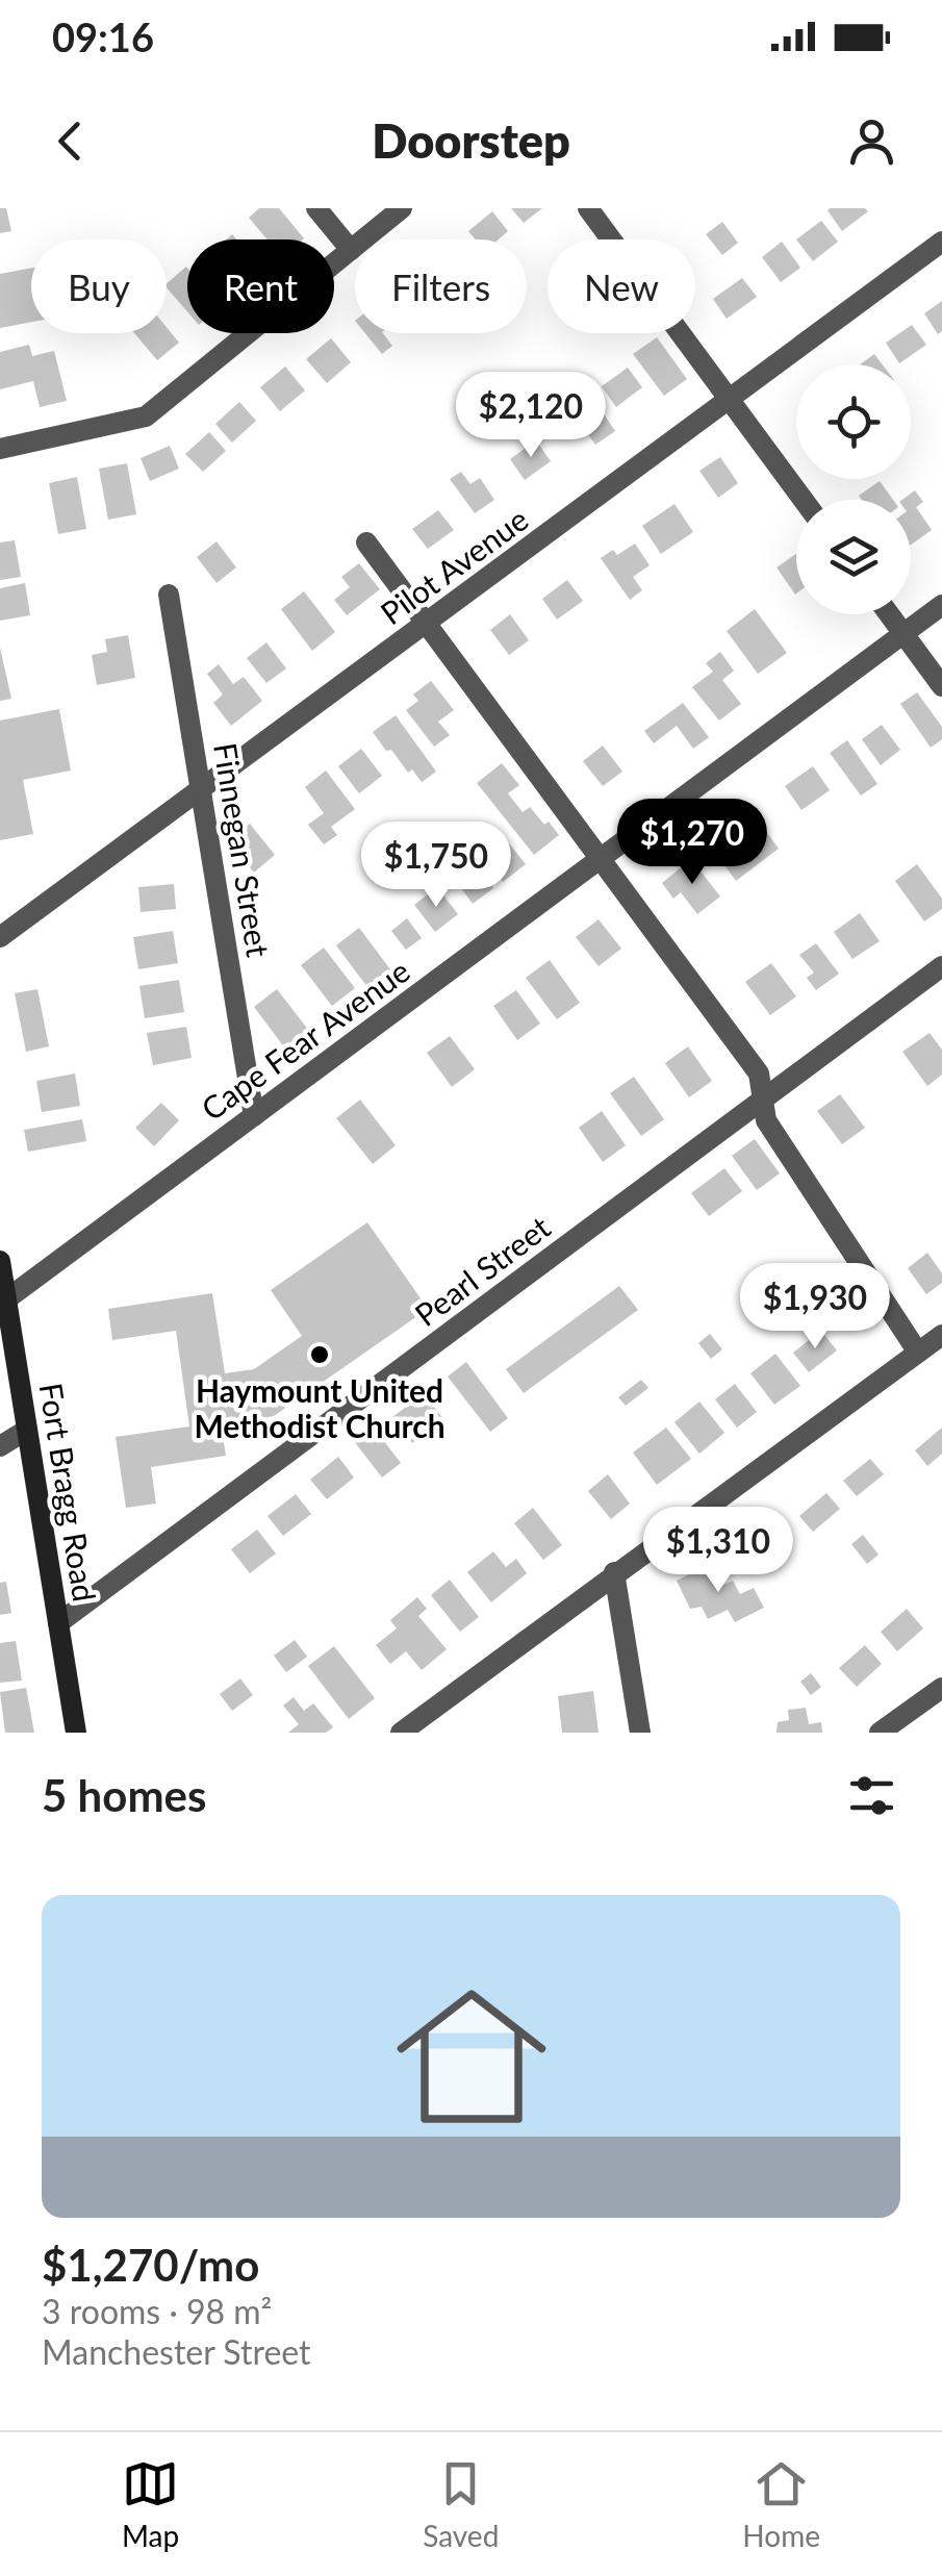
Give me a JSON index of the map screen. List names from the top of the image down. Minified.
{"streets":{"main road":["Fort Bragg Road"],"street":["Pilot Avenue","Finnegan Street","Cape Fear Avenue","Pearl Street"]},"crossings":[["Pilot Avenue","Finnegan Street"],["Finnegan Street","Cape Fear Avenue"],["Cape Fear Avenue","Fort Bragg Road"],["Pearl Street","Fort Bragg Road"]],"places":["Haymount United Methodist Church"],"page":{"status":"09:16","header":"Doorstep","chip":["Buy","Rent","Filters","New"],"price":["$2,120","$1,270","$1,750","$1,930","$1,310"],"heading":"5 homes","list":[{"name":"$1,270/mo","note":"3 rooms · 98 m² · Manchester Street"}],"tabs":["Map","Saved","Home"]}}
